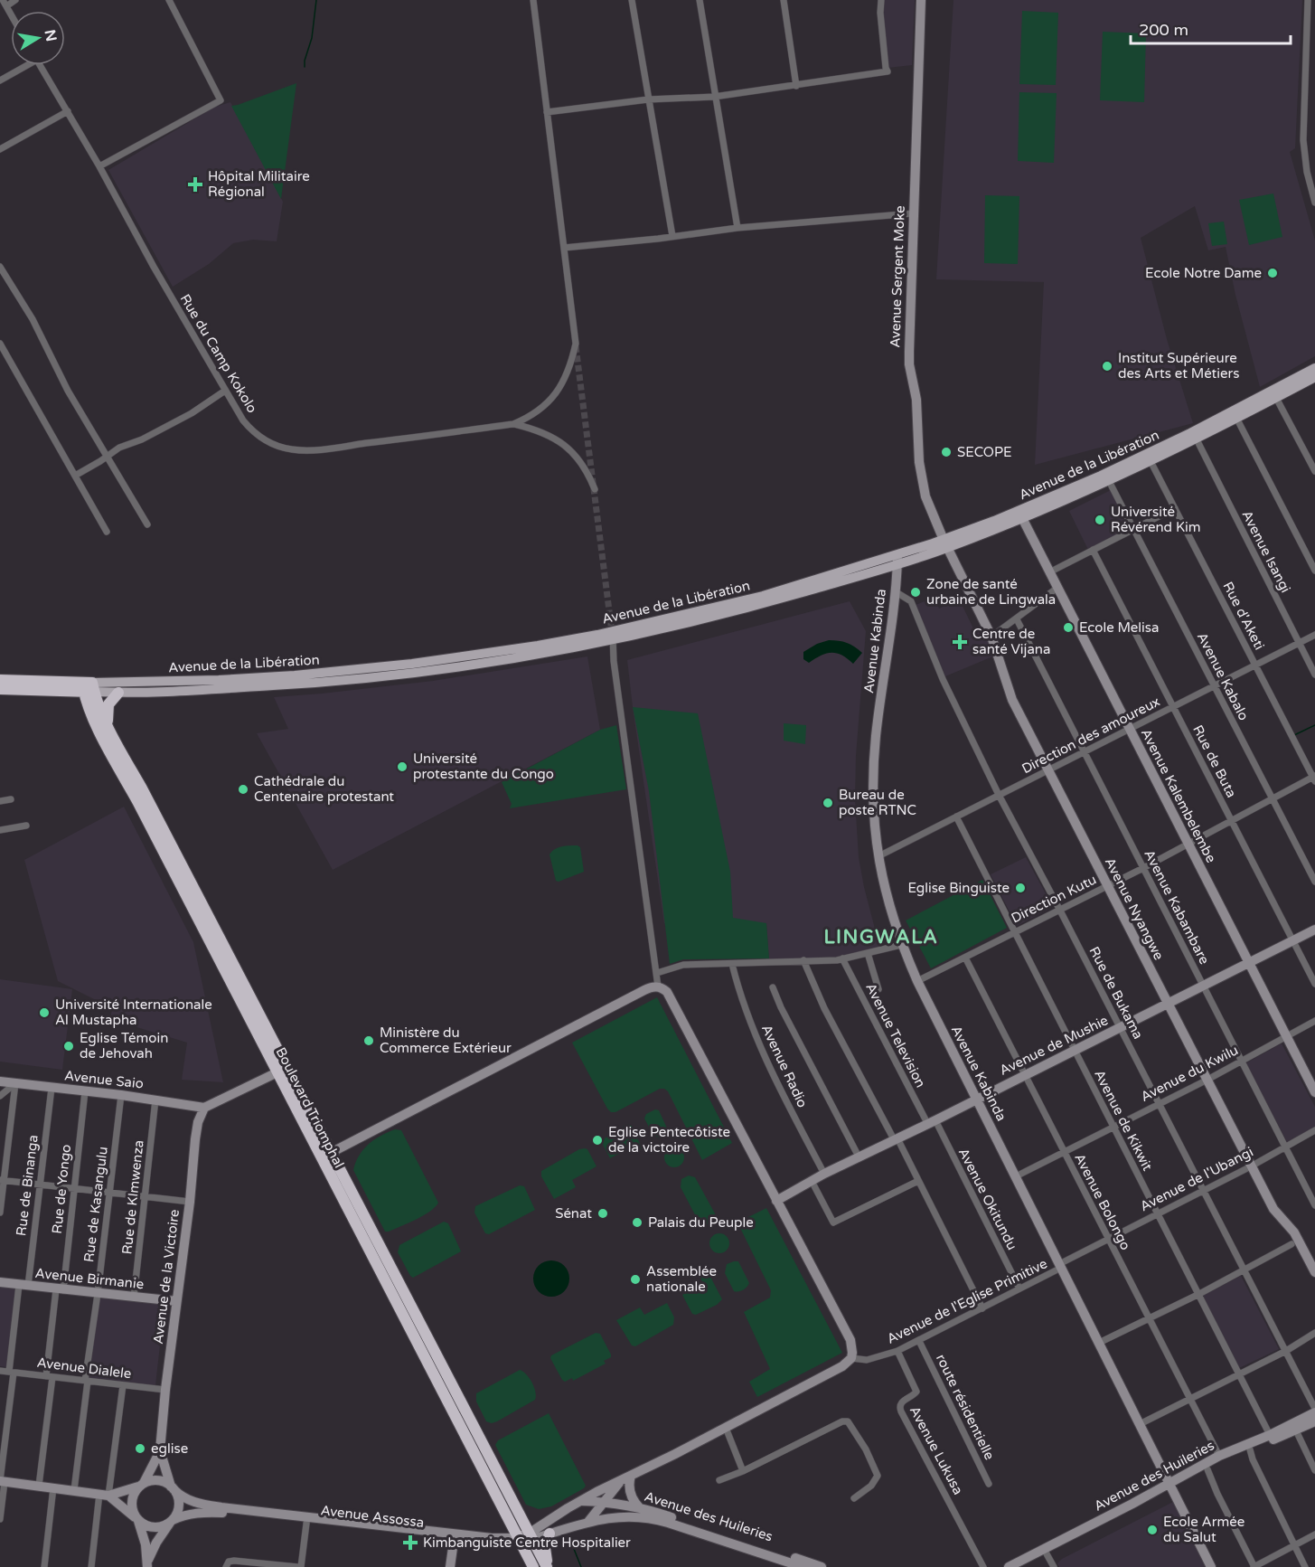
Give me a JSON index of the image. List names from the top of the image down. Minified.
{"streets":{"highway":["Avenue de la Libération","Boulevard Triomphal"],"street":["Avenue Sergent Moke","Rue du Camp Kokolo","Avenue Isangi","Rue d'Aketi","Avenue Kabinda","Avenue Kabalo","Direction des amoureux","Rue de Buta","Avenue Kalembelembe","Direction Kutu","Avenue Kabambare","Avenue Nyangwe","Rue de Bukama","Avenue Television","Avenue de Mushie","Avenue Radio","Avenue du Kwilu","Avenue Saio","Avenue de Kikwit","Avenue de l'Ubangi","Rue de Binanga","Rue de Yongo","Rue de KImwenza","Avenue Okitundu","Avenue Bolongo","Rue de Kasangulu","Avenue de la Victoire","Avenue Birmanie","Avenue de l'Eglise Primitive","Avenue Dialele","route résidentielle","Avenue Lukusa","Avenue des Huileries","Avenue Assossa"]},"crossings":[["Avenue Sergent Moke","Avenue de la Libération"],["Avenue Sergent Moke","Avenue Nyangwe"],["Avenue de la Libération","Avenue Isangi"],["Avenue de la Libération","Rue d'Aketi"],["Avenue de la Libération","Avenue Kabinda"],["Avenue de la Libération","Avenue Kabalo"],["Avenue de la Libération","Avenue Kalembelembe"],["Avenue de la Libération","Avenue Nyangwe"],["Avenue de la Libération","Boulevard Triomphal"],["Avenue Isangi","Direction des amoureux"],["Rue d'Aketi","Direction des amoureux"],["Rue d'Aketi","Direction Kutu"],["Avenue Kabinda","Direction des amoureux"],["Avenue Kabinda","Direction Kutu"],["Avenue Kabinda","Rue de Bukama"],["Avenue Kabinda","Avenue de Mushie"],["Avenue Kabinda","Avenue du Kwilu"],["Avenue Kabinda","Avenue de l'Ubangi"],["Avenue Kabinda","Avenue de l'Eglise Primitive"],["Avenue Kabinda","Avenue des Huileries"],["Avenue Kabalo","Direction des amoureux"],["Avenue Kabalo","Direction Kutu"],["Direction des amoureux","Rue de Buta"],["Direction des amoureux","Avenue Kalembelembe"],["Direction des amoureux","Avenue Kabambare"],["Direction des amoureux","Avenue Nyangwe"],["Direction des amoureux","Rue de Bukama"],["Direction des amoureux","Avenue de Kikwit"],["Rue de Buta","Direction Kutu"],["Rue de Buta","Avenue de Mushie"],["Avenue Kalembelembe","Direction Kutu"],["Avenue Kalembelembe","Avenue de Mushie"],["Avenue Kalembelembe","Avenue du Kwilu"],["Direction Kutu","Avenue Kabambare"],["Direction Kutu","Avenue Nyangwe"],["Direction Kutu","Rue de Bukama"],["Direction Kutu","Avenue de Kikwit"],["Direction Kutu","Avenue Bolongo"],["Avenue Kabambare","Avenue de Mushie"],["Avenue Kabambare","Avenue du Kwilu"],["Avenue Kabambare","Avenue de l'Ubangi"],["Avenue Nyangwe","Avenue de Mushie"],["Avenue Nyangwe","Avenue du Kwilu"],["Avenue Nyangwe","Avenue de l'Ubangi"],["Rue de Bukama","Avenue de Mushie"],["Rue de Bukama","Avenue du Kwilu"],["Rue de Bukama","Avenue de l'Ubangi"],["Rue de Bukama","Avenue des Huileries"],["Avenue Television","Avenue de Mushie"],["Avenue Television","Avenue Okitundu"],["Avenue de Mushie","Avenue Radio"],["Avenue de Mushie","Avenue de Kikwit"],["Avenue de Mushie","Avenue Okitundu"],["Avenue de Mushie","Avenue Bolongo"],["Avenue du Kwilu","Avenue de Kikwit"],["Avenue du Kwilu","Avenue Bolongo"],["Avenue Saio","Rue de Binanga"],["Avenue Saio","Rue de Yongo"],["Avenue Saio","Rue de KImwenza"],["Avenue Saio","Rue de Kasangulu"],["Avenue Saio","Avenue de la Victoire"],["Boulevard Triomphal","Avenue des Huileries"],["Boulevard Triomphal","Avenue Assossa"],["Avenue de Kikwit","Avenue de l'Ubangi"],["Avenue de Kikwit","Avenue des Huileries"],["Avenue de l'Ubangi","Avenue Bolongo"],["Avenue de l'Ubangi","Avenue de l'Eglise Primitive"],["Rue de Binanga","Avenue Birmanie"],["Rue de Binanga","Avenue Dialele"],["Rue de Yongo","Avenue Birmanie"],["Rue de Yongo","Avenue Dialele"],["Rue de KImwenza","Avenue Birmanie"],["Avenue Okitundu","Avenue de l'Eglise Primitive"],["Avenue Bolongo","Avenue des Huileries"],["Rue de Kasangulu","Avenue Birmanie"],["Rue de Kasangulu","Avenue Dialele"],["Avenue de la Victoire","Avenue Birmanie"],["Avenue de la Victoire","Avenue Dialele"],["Avenue de l'Eglise Primitive","route résidentielle"],["Avenue de l'Eglise Primitive","Avenue Lukusa"],["Avenue des Huileries","Avenue Assossa"]],"districts":["LINGWALA"],"places":{"health":["Hôpital Militaire Régional","Centre de santé Vijana","Kimbanguiste Centre Hospitalier"],"other":["Ecole Notre Dame","Institut Supérieure des Arts et Métiers","SECOPE","Université Révérend Kim","Zone de santé urbaine de Lingwala","Ecole Melisa","Université protestante du Congo","Cathédrale du Centenaire protestant","Bureau de poste RTNC","Eglise Binguiste","Université Internationale Al Mustapha","Ministère du Commerce Extérieur","Eglise Témoin de Jehovah","Eglise Pentecôtiste de la victoire","Sénat","Palais du Peuple","Assemblée nationale","eglise","Ecole Armée du Salut"]},"scale_bar":"200 m","north":"right"}
